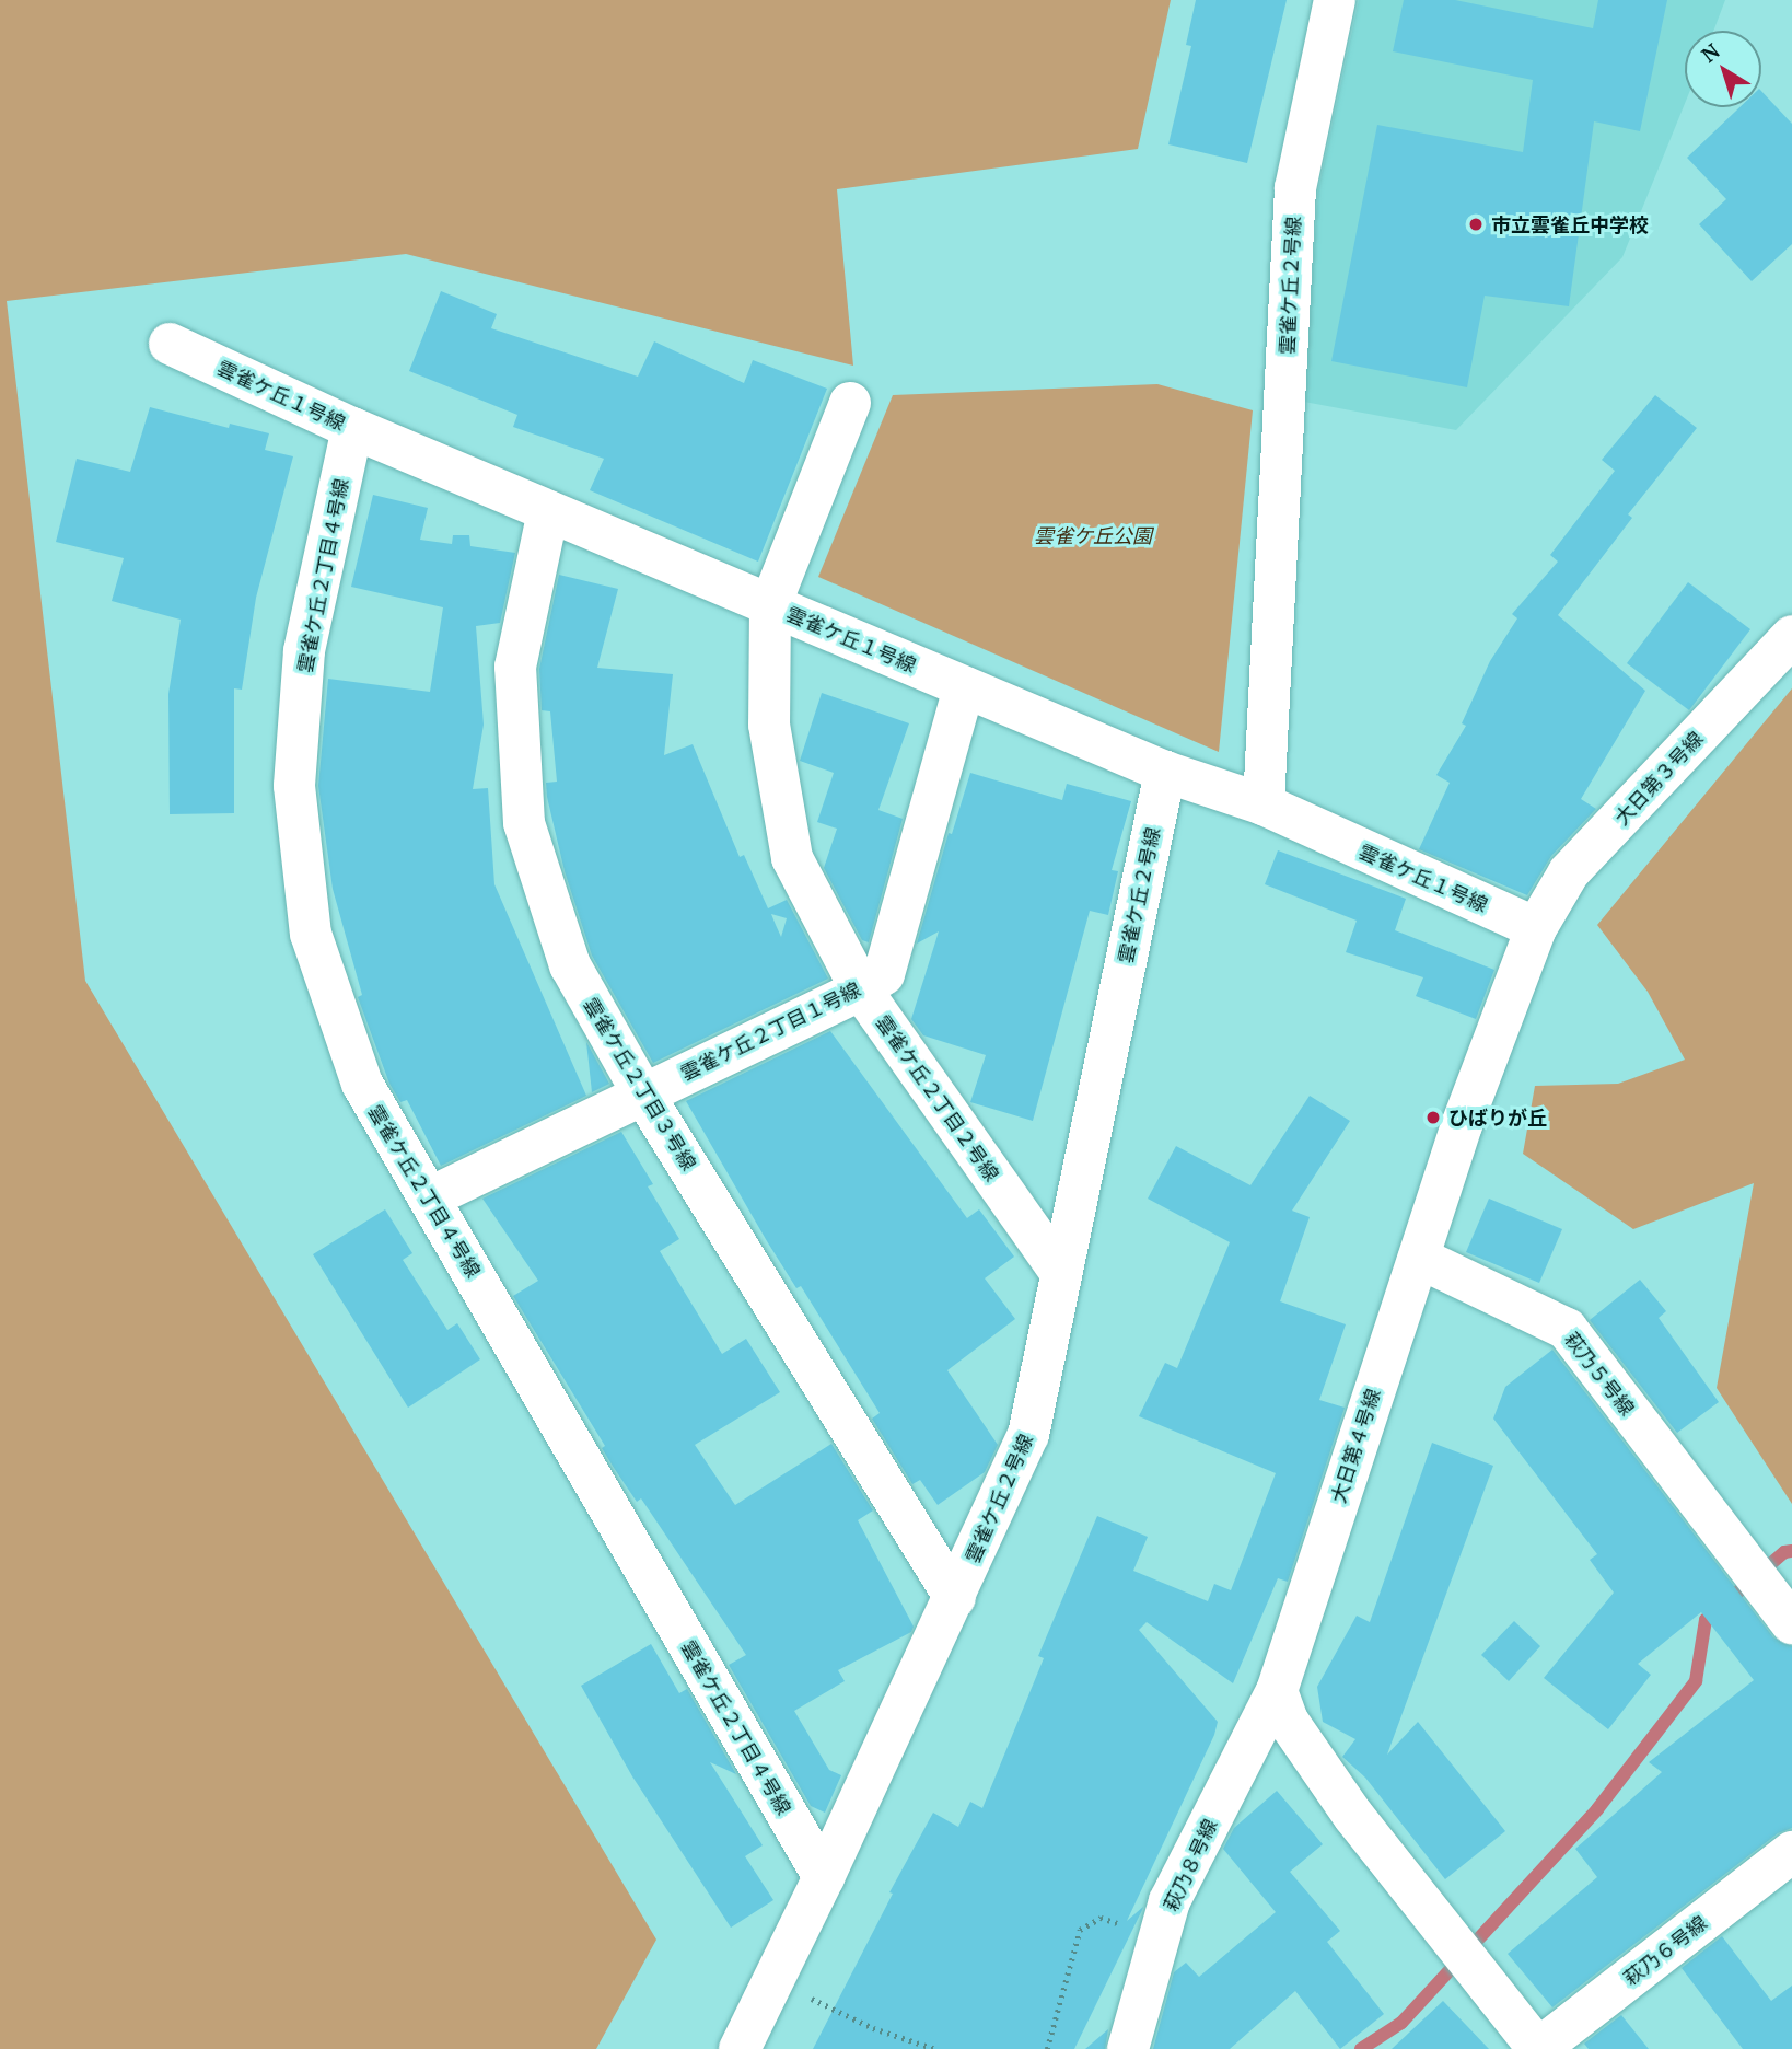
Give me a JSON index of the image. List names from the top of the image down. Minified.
{"streets":{"street":["雲雀ケ丘２号線","雲雀ケ丘１号線","雲雀ケ丘２丁目４号線","大日第３号線","雲雀ケ丘２丁目１号線","雲雀ケ丘２丁目３号線","雲雀ケ丘２丁目２号線","萩乃５号線","大日第４号線","萩乃８号線","萩乃６号線"]},"crossings":[["雲雀ケ丘２号線","雲雀ケ丘１号線"],["雲雀ケ丘２号線","雲雀ケ丘２丁目４号線"],["雲雀ケ丘２号線","雲雀ケ丘２丁目３号線"],["雲雀ケ丘２号線","雲雀ケ丘２丁目２号線"],["雲雀ケ丘１号線","雲雀ケ丘２丁目４号線"],["雲雀ケ丘１号線","大日第３号線"],["雲雀ケ丘１号線","雲雀ケ丘２丁目１号線"],["雲雀ケ丘１号線","雲雀ケ丘２丁目３号線"],["雲雀ケ丘１号線","雲雀ケ丘２丁目２号線"],["雲雀ケ丘１号線","大日第４号線"],["雲雀ケ丘２丁目４号線","雲雀ケ丘２丁目１号線"],["大日第３号線","大日第４号線"],["雲雀ケ丘２丁目１号線","雲雀ケ丘２丁目３号線"],["雲雀ケ丘２丁目１号線","雲雀ケ丘２丁目２号線"],["萩乃５号線","大日第４号線"],["大日第４号線","萩乃８号線"]],"parks":["雲雀ケ丘公園"],"places":["市立雲雀丘中学校","ひばりが丘"],"north":"top left"}
